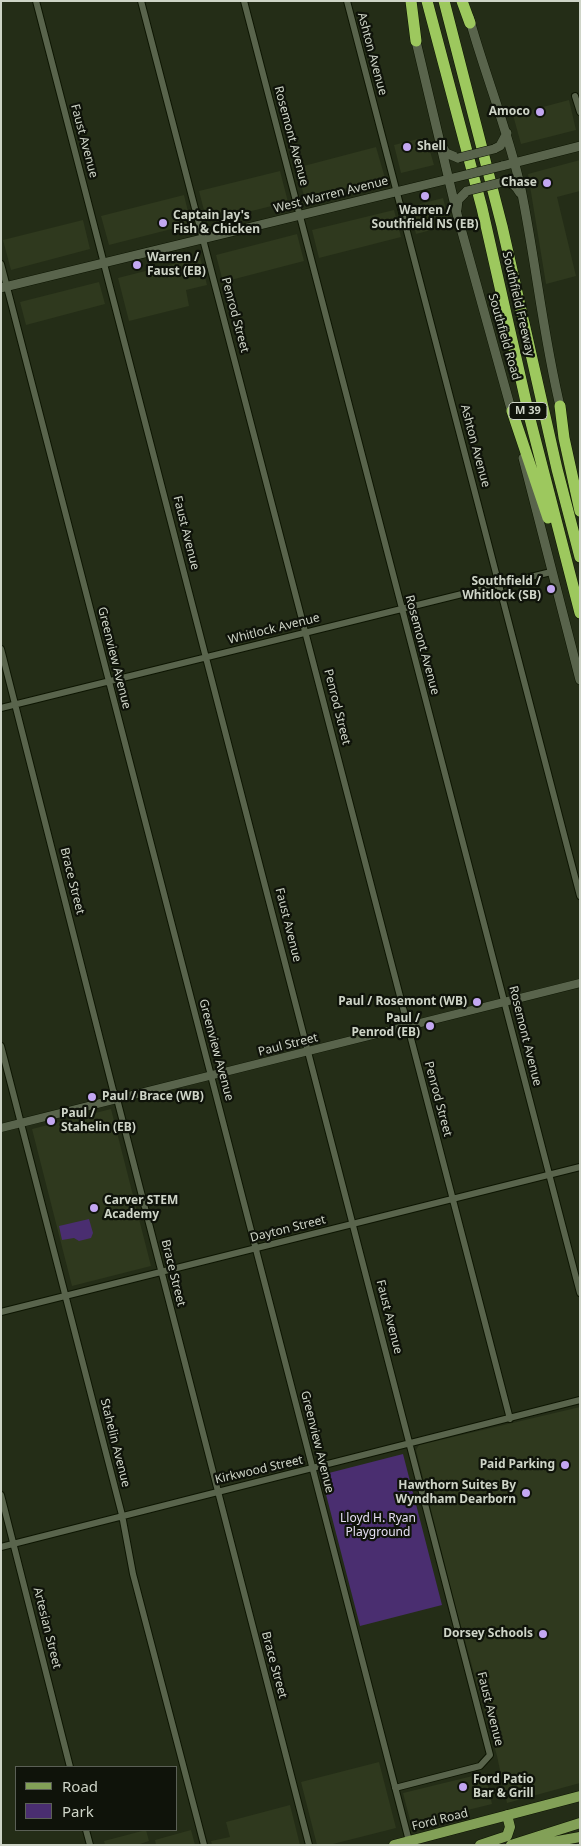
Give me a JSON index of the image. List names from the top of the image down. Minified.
{"streets":{"highway":["Southfield Freeway","M 39"],"main road":["West Warren Avenue","Southfield Road","Ford Road"],"street":["Ashton Avenue","Rosemont Avenue","Faust Avenue","Penrod Street","Whitlock Avenue","Greenview Avenue","Brace Street","Paul Street","Dayton Street","Stahelin Avenue","Kirkwood Street","Artesian Street"]},"crossings":[["Ashton Avenue","West Warren Avenue"],["Ashton Avenue","Whitlock Avenue"],["Rosemont Avenue","West Warren Avenue"],["Rosemont Avenue","Whitlock Avenue"],["Rosemont Avenue","Paul Street"],["Rosemont Avenue","Dayton Street"],["Faust Avenue","West Warren Avenue"],["Faust Avenue","Whitlock Avenue"],["Faust Avenue","Greenview Avenue"],["Faust Avenue","Paul Street"],["Faust Avenue","Dayton Street"],["Faust Avenue","Kirkwood Street"],["West Warren Avenue","Penrod Street"],["West Warren Avenue","Southfield Road"],["West Warren Avenue","Greenview Avenue"],["Penrod Street","Whitlock Avenue"],["Penrod Street","Paul Street"],["Penrod Street","Dayton Street"],["Penrod Street","Kirkwood Street"],["Southfield Road","Whitlock Avenue"],["Whitlock Avenue","Greenview Avenue"],["Whitlock Avenue","Brace Street"],["Greenview Avenue","Paul Street"],["Greenview Avenue","Dayton Street"],["Greenview Avenue","Kirkwood Street"],["Greenview Avenue","Ford Road"],["Brace Street","Paul Street"],["Brace Street","Dayton Street"],["Brace Street","Kirkwood Street"],["Paul Street","Stahelin Avenue"],["Dayton Street","Stahelin Avenue"],["Stahelin Avenue","Kirkwood Street"],["Kirkwood Street","Artesian Street"]],"parks":["Lloyd H. Ryan Playground"],"places":["Amoco","Shell","Chase","Warren / Southfield NS (EB)","Captain Jay's Fish & Chicken","Warren / Faust (EB)","Southfield / Whitlock (SB)","Paul / Rosemont (WB)","Paul / Penrod (EB)","Paul / Brace (WB)","Paul / Stahelin (EB)","Carver STEM Academy","Paid Parking","Hawthorn Suites By Wyndham Dearborn","Dorsey Schools","Ford Patio Bar & Grill"],"legend":["Road","Park"]}
